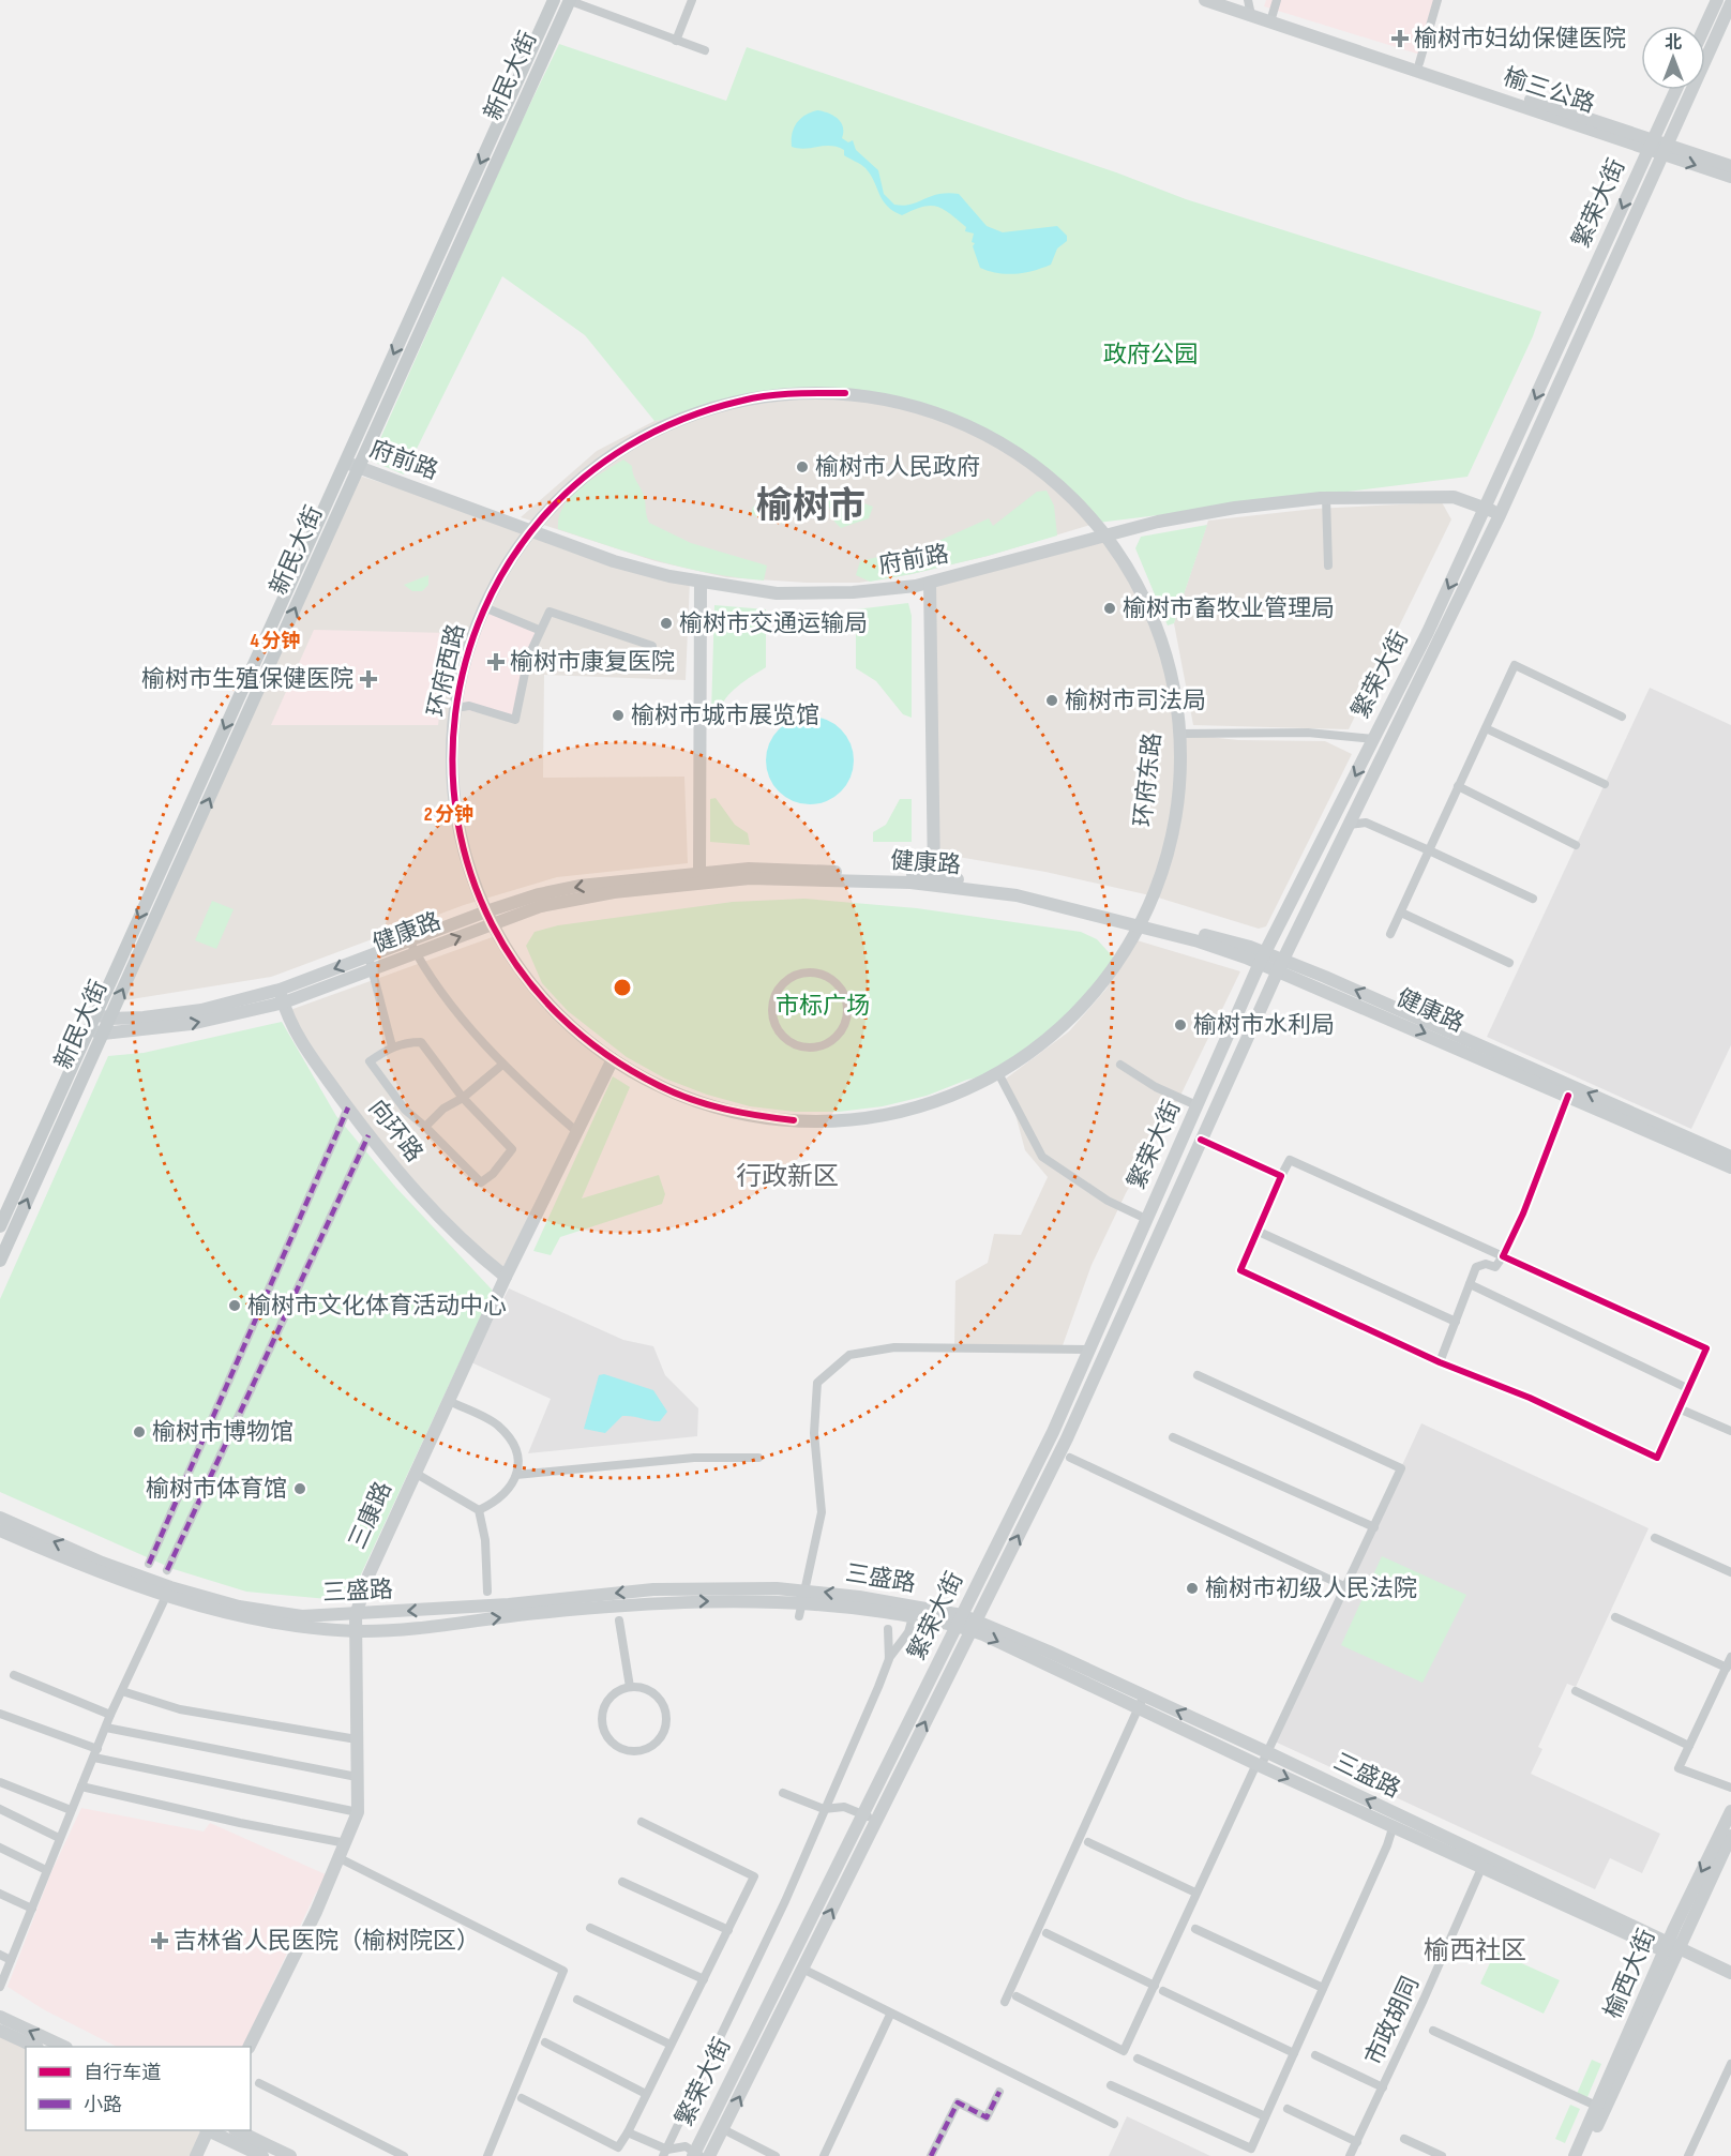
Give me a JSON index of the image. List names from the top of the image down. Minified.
{"streets":{"main road":["新民大街","榆三公路","繁荣大街","府前路","环府西路","环府东路","健康路","向环路","三康路","三盛路","榆西大街"],"street":["市政胡同"]},"crossings":[["新民大街","府前路"],["新民大街","健康路"],["榆三公路","繁荣大街"],["繁荣大街","府前路"],["繁荣大街","健康路"],["繁荣大街","三盛路"],["府前路","环府西路"],["府前路","环府东路"],["环府西路","环府东路"],["环府西路","健康路"],["环府西路","三康路"],["环府东路","健康路"],["健康路","向环路"],["向环路","三康路"],["三康路","三盛路"],["三盛路","榆西大街"],["三盛路","市政胡同"]],"districts":["榆树市","行政新区","榆西社区"],"parks":["政府公园","市标广场"],"places":{"health":["榆树市妇幼保健医院","榆树市康复医院","榆树市生殖保健医院","吉林省人民医院（榆树院区）"],"other":["榆树市人民政府","榆树市畜牧业管理局","榆树市交通运输局","榆树市司法局","榆树市城市展览馆","榆树市水利局","榆树市文化体育活动中心","榆树市博物馆","榆树市体育馆","榆树市初级人民法院"]},"legend":["自行车道","小路"],"north":"top","rings":["4 分钟","2 分钟"]}
